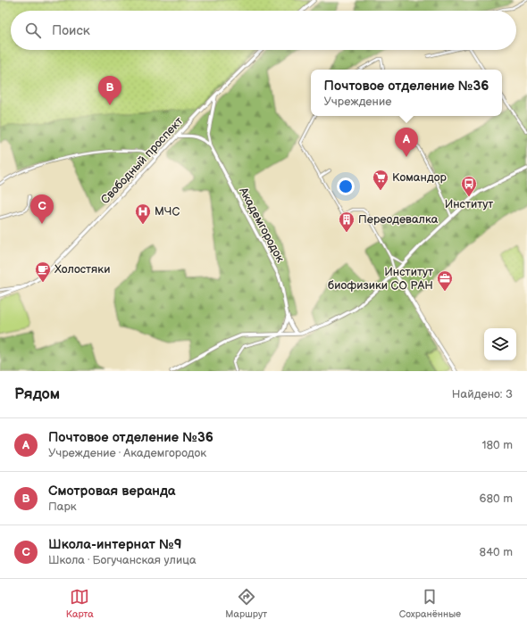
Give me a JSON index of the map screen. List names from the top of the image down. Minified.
{"streets":{"main road":["Свободный проспект","Академгородок"]},"places":{"supermarket":["Командор"],"bus stop":["Институт"],"hospital":["МЧС"],"building":["Переодевалка"],"cafe":["Холостяки"],"office":["Институт биофизики СО РАН"]},"page":{"search":"Поиск","popup":["Почтовое отделение №36","Учреждение"],"pins":["B","A","C"],"heading":["Рядом","Найдено: 3"],"list":[{"mark":"A","name":"Почтовое отделение №36","note":"Учреждение · Академгородок","value":"180 m"},{"mark":"B","name":"Смотровая веранда","note":"Парк","value":"680 m"},{"mark":"C","name":"Школа-интернат №9","note":"Школа · Богучанская улица","value":"840 m"}],"nav":["Карта","Маршрут","Сохранённые"]}}
